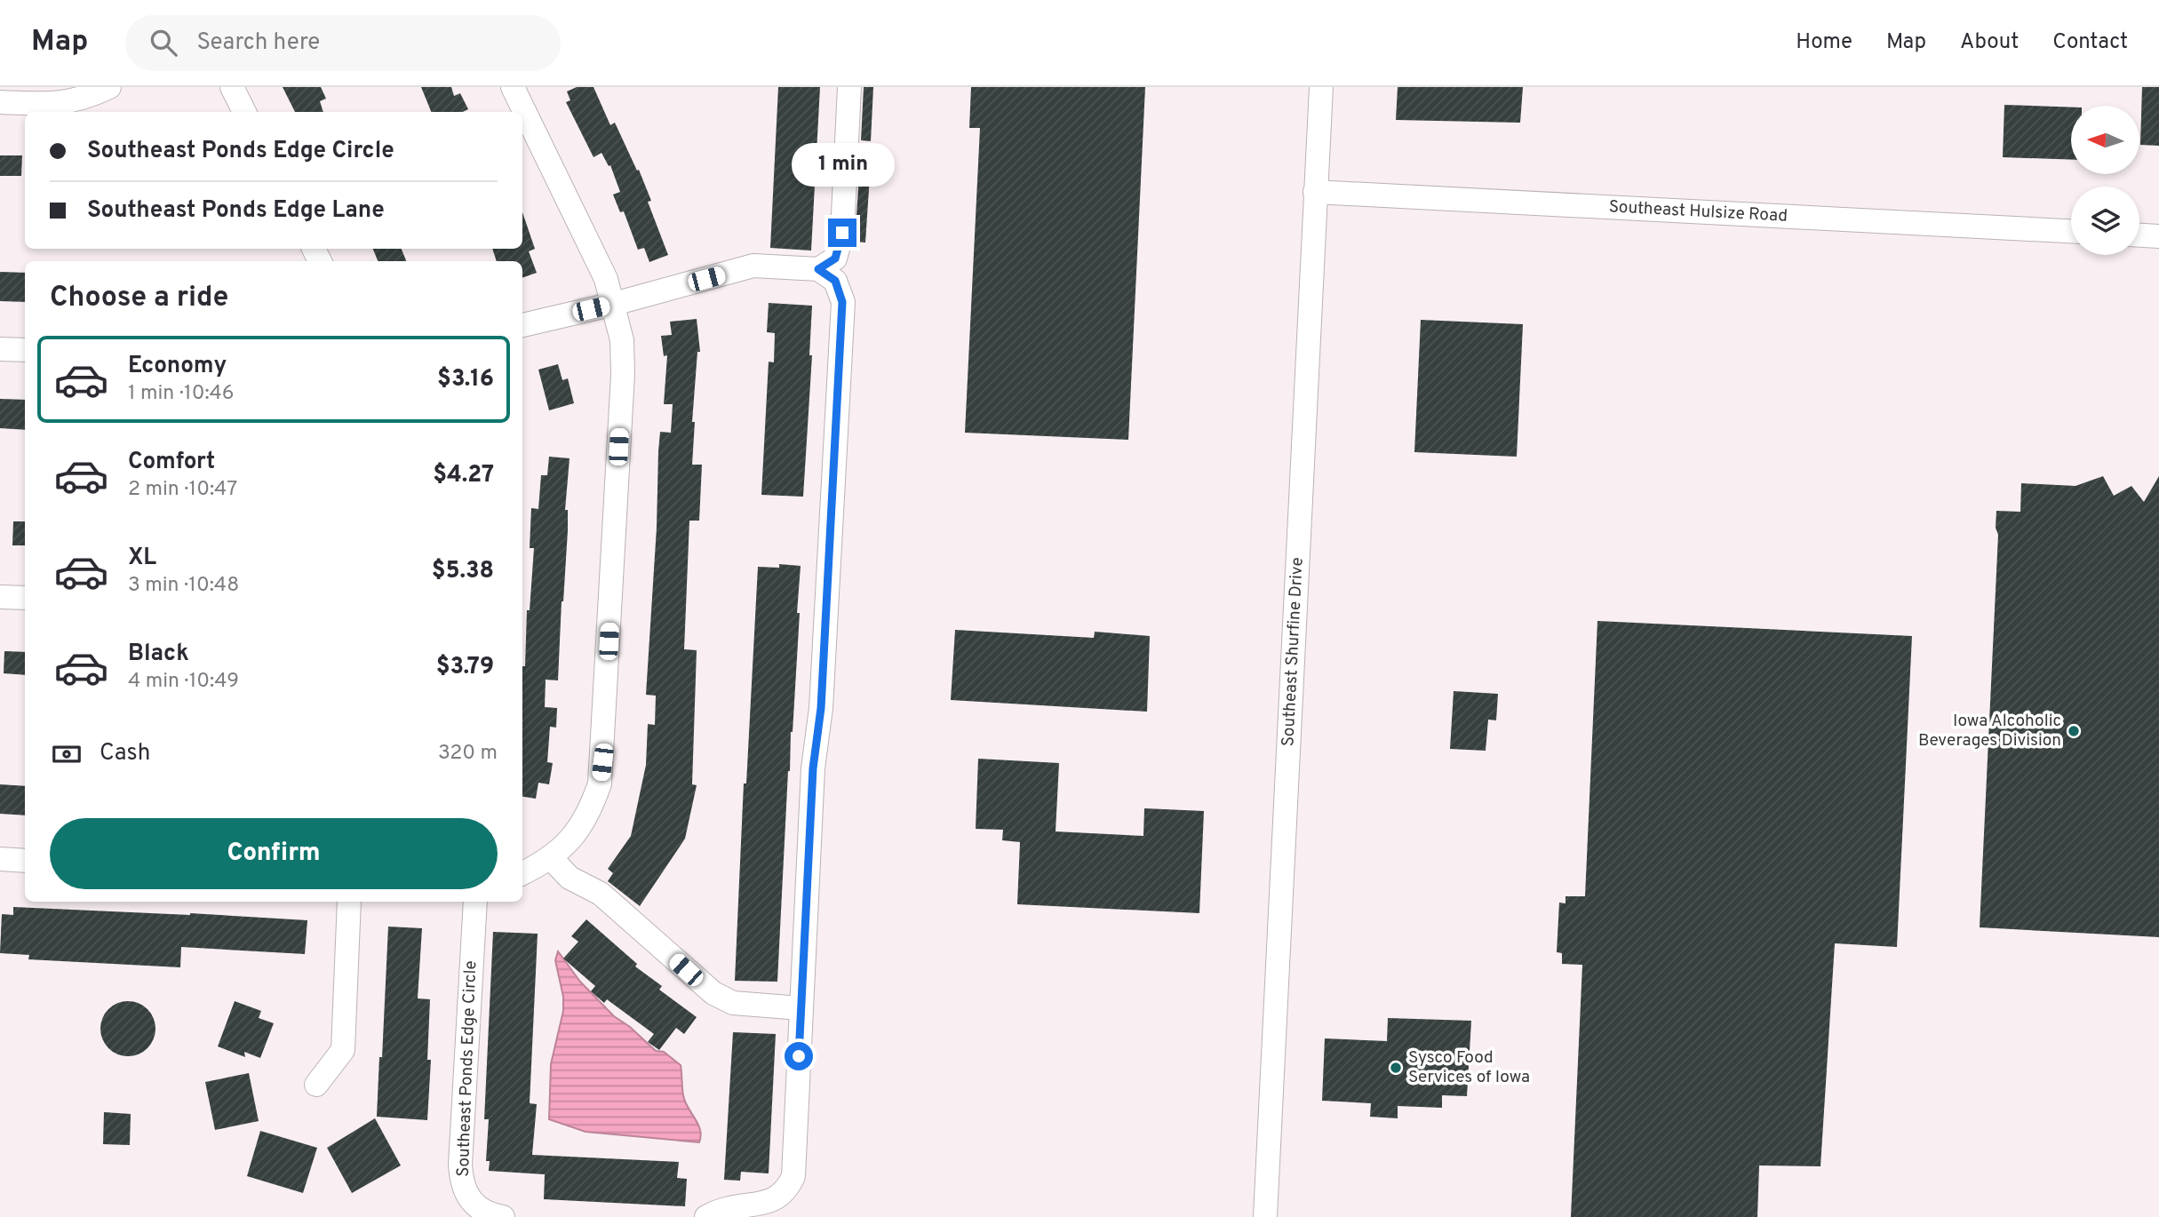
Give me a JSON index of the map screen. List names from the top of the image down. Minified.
{"streets":{"street":["Southeast Hulsize Road","Southeast Shurfine Drive","Southeast Ponds Edge Circle"]},"crossings":[["Southeast Hulsize Road","Southeast Shurfine Drive"]],"places":["Iowa Alcoholic Beverages Division","Sysco Food Services of Iowa"],"north":"left","page":{"header":"Map","search":"Search here","nav":["Home","Map","About","Contact"],"banner":["Southeast Ponds Edge Circle","Southeast Ponds Edge Lane"],"bubble":"1 min","heading":"Choose a ride","list":[{"name":"Economy","note":"1 min · 10:46","value":"$3.16"},{"name":"Comfort","note":"2 min · 10:47","value":"$4.27"},{"name":"XL","note":"3 min · 10:48","value":"$5.38"},{"name":"Black","note":"4 min · 10:49","value":"$3.79"}],"pay":["Cash","320 m"],"buttons":"Confirm"}}
